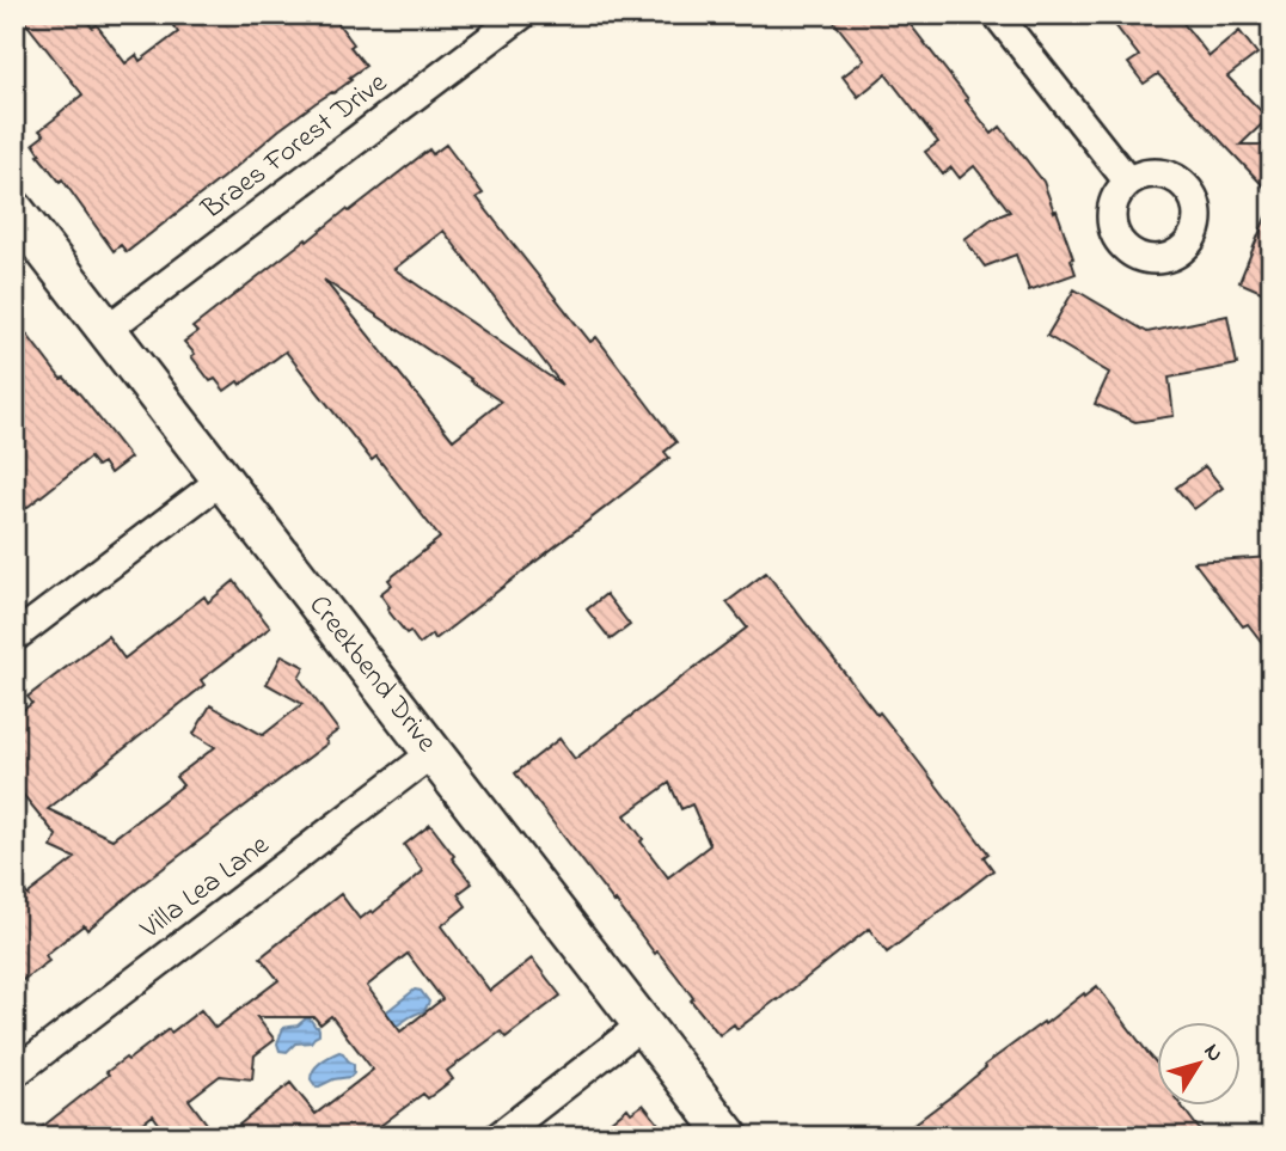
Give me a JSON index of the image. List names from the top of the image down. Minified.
{"streets":{"street":["Braes Forest Drive","Creekbend Drive","Villa Lea Lane"]},"crossings":[["Braes Forest Drive","Creekbend Drive"],["Creekbend Drive","Villa Lea Lane"]],"north":"top right"}
